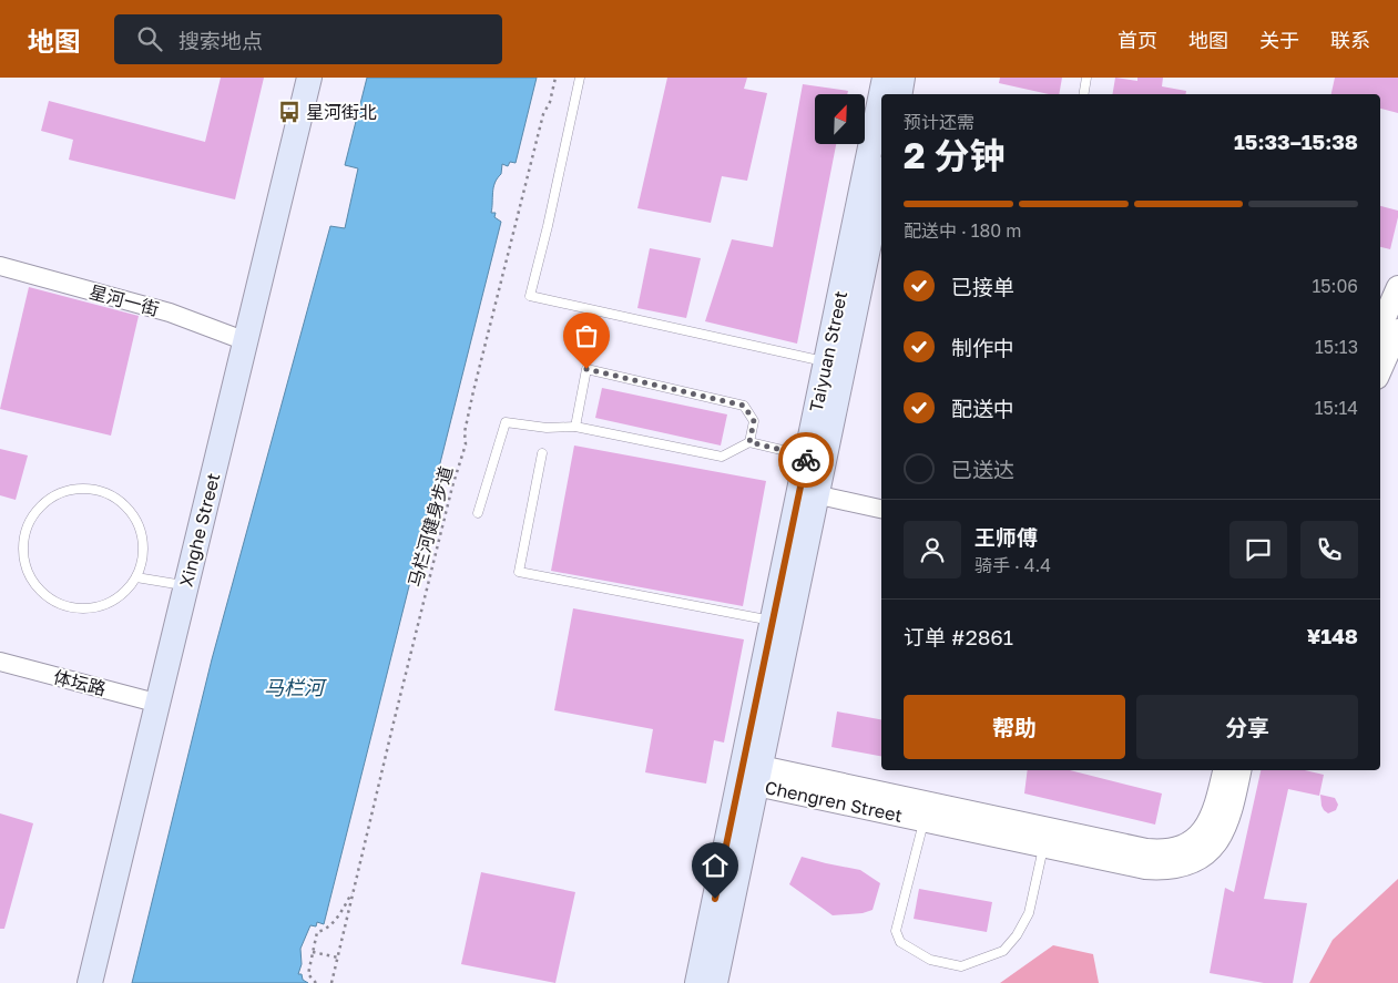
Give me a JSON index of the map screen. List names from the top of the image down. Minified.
{"streets":{"main road":["Taiyuan Street","Xinghe Street"],"street":["星河一街","体坛路","Chengren Street"],"path":["马栏河健身步道"]},"crossings":[["星河一街","Xinghe Street"],["Taiyuan Street","Chengren Street"],["Xinghe Street","体坛路"]],"water":["马栏河"],"places":{"bus stop":["星河街北"]},"north":"top right","page":{"header":"地图","search":"搜索地点","nav":["首页","地图","关于","联系"],"heading":["2 分钟","预计还需","15:33–15:38"],"panel":["王师傅","骑手 · 4.4","订单 #2861","¥148"],"bar":"配送中 · 180 m","list":[["已接单","15:06"],["制作中","15:13"],["配送中","15:14"],"已送达"],"buttons":["帮助","分享"]}}
